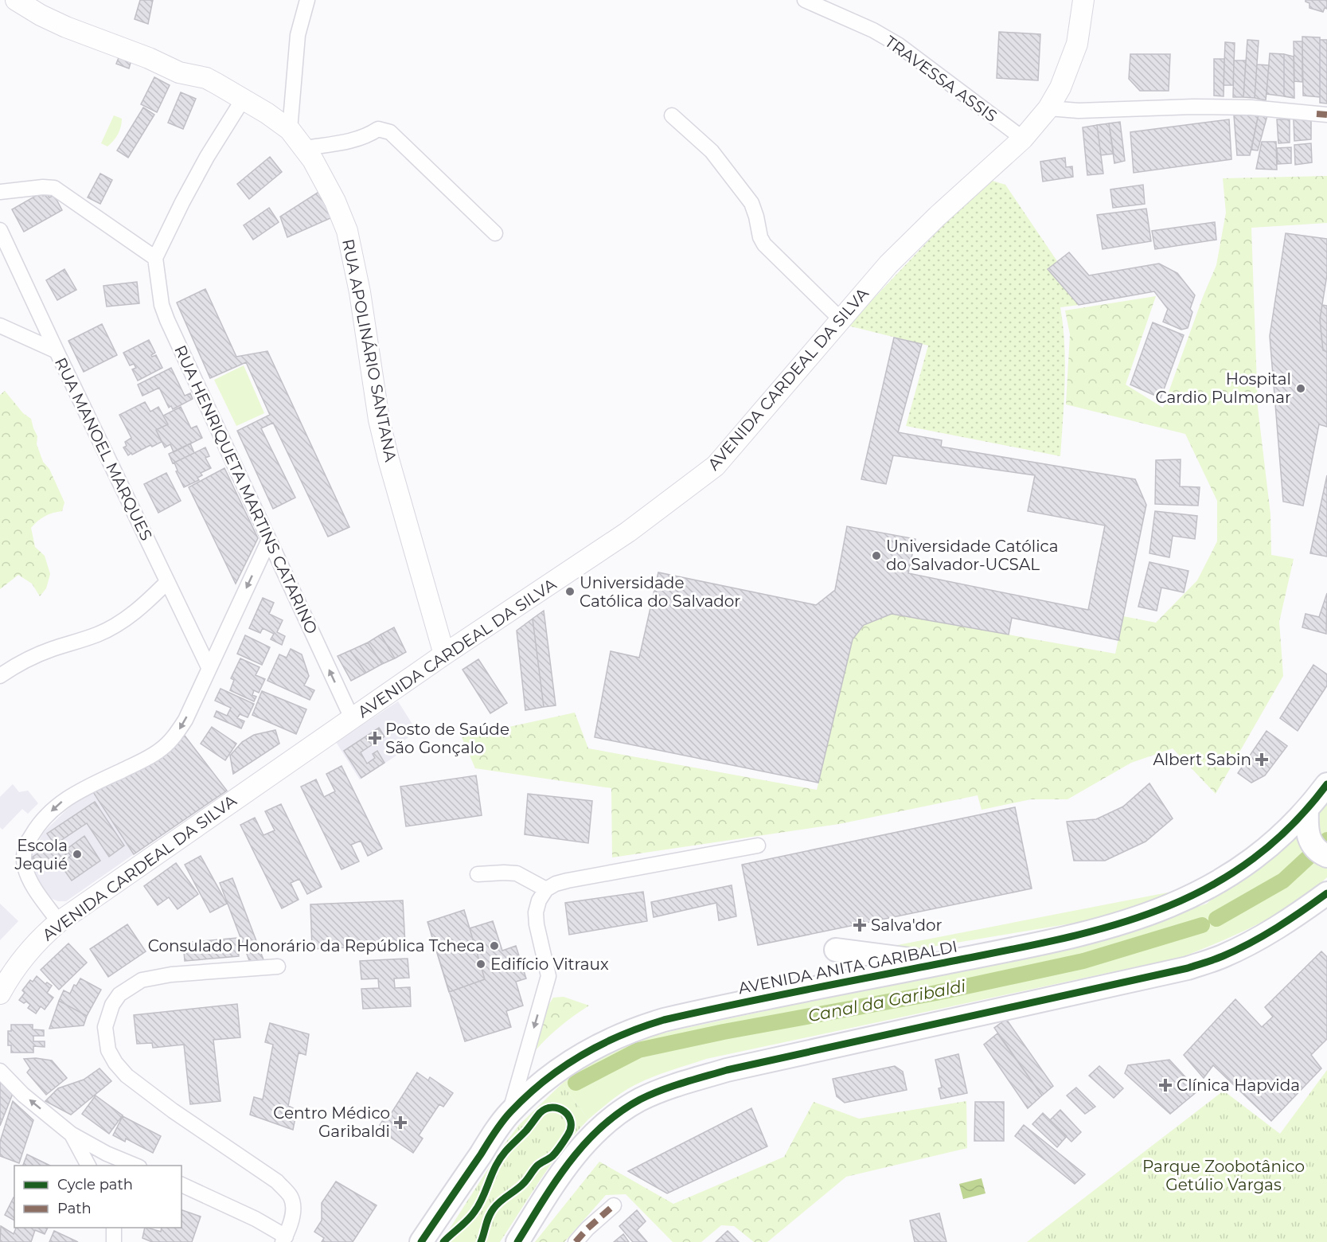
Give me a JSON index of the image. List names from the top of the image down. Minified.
{"streets":{"main road":["RUA APOLINÁRIO SANTANA","AVENIDA CARDEAL DA SILVA","AVENIDA ANITA GARIBALDI"],"street":["TRAVESSA ASSIS","RUA MANOEL MARQUES","RUA HENRIQUETA MARTINS CATARINO"]},"crossings":[["TRAVESSA ASSIS","AVENIDA CARDEAL DA SILVA"],["RUA APOLINÁRIO SANTANA","AVENIDA CARDEAL DA SILVA"],["AVENIDA CARDEAL DA SILVA","RUA HENRIQUETA MARTINS CATARINO"]],"one_way":["RUA HENRIQUETA MARTINS CATARINO"],"water":["Canal da Garibaldi"],"parks":["Parque Zoobotânico Getúlio Vargas"],"places":{"other":["Hospital Cardio Pulmonar","Universidade Católica do Salvador-UCSAL","Universidade Católica do Salvador","Escola Jequié","Consulado Honorário da República Tcheca","Edifício Vitraux"],"health":["Posto de Saúde São Gonçalo","Albert Sabin","Salva'dor","Clínica Hapvida","Centro Médico Garibaldi"]},"legend":["Cycle path","Path"]}
